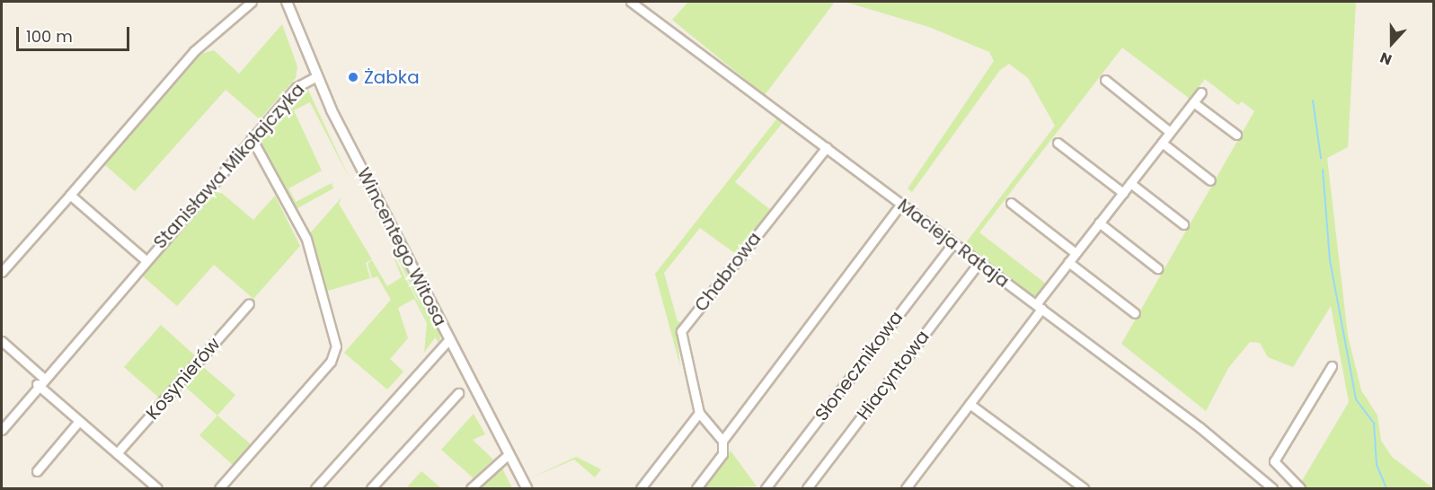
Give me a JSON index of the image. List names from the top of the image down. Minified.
{"streets":{"street":["Stanisława Mikołajczyka","Macieja Rataja","Wincentego Witosa","Chabrowa","Słonecznikowa","Hiacyntowa","Kosynierów"]},"crossings":[["Stanisława Mikołajczyka","Wincentego Witosa"],["Macieja Rataja","Chabrowa"],["Macieja Rataja","Słonecznikowa"],["Macieja Rataja","Hiacyntowa"]],"places":["Żabka"],"scale_bar":"100 m","north":"bottom"}
